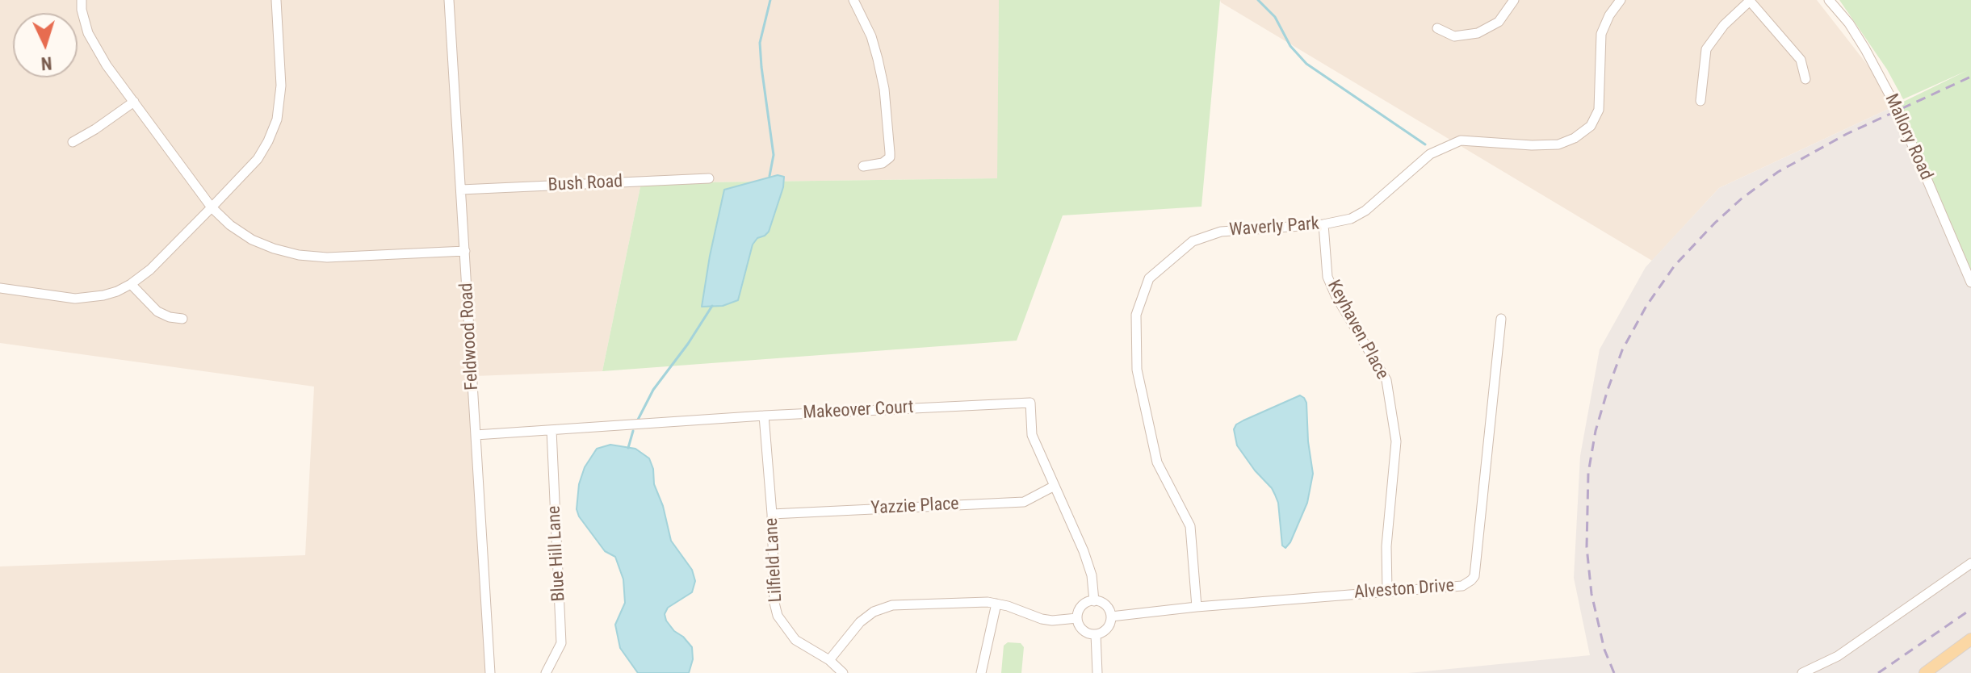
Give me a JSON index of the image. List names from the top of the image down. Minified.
{"streets":{"street":["Mallory Road","Bush Road","Waverly Park","Keyhaven Place","Feldwood Road","Makeover Court","Yazzie Place","Blue Hill Lane","Lilfield Lane","Alveston Drive"]},"crossings":[["Bush Road","Feldwood Road"],["Waverly Park","Keyhaven Place"],["Waverly Park","Alveston Drive"],["Keyhaven Place","Alveston Drive"],["Feldwood Road","Makeover Court"],["Makeover Court","Yazzie Place"],["Makeover Court","Blue Hill Lane"],["Makeover Court","Lilfield Lane"],["Makeover Court","Alveston Drive"],["Yazzie Place","Lilfield Lane"]],"north":"bottom"}
